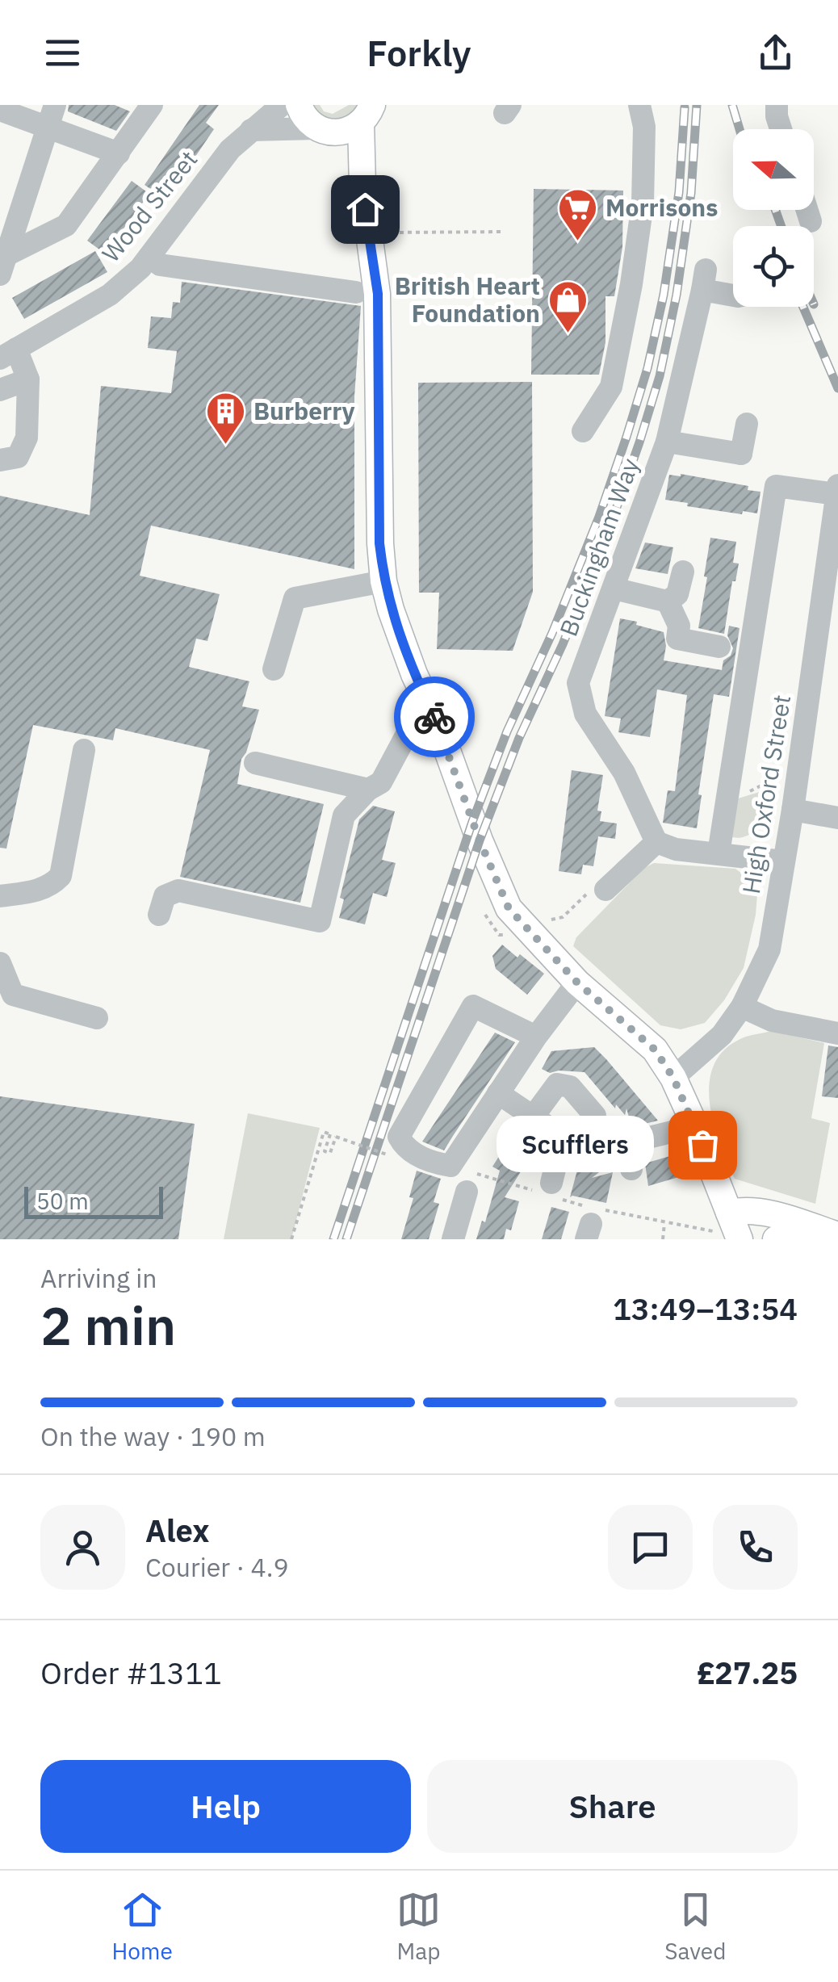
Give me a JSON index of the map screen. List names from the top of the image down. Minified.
{"streets":{"street":["Wood Street","Buckingham Way","High Oxford Street"]},"places":{"supermarket":["Morrisons"],"shop":["British Heart Foundation"],"building":["Burberry"],"other":["Scufflers"]},"scale_bar":"50 m","north":"left","page":{"header":"Forkly","bubble":"Scufflers","scale":"50 m","heading":["2 min","Arriving in","13:49–13:54"],"panel":["Alex","Courier · 4.9","Order #1311","£27.25"],"bar":"On the way · 190 m","buttons":["Help","Share"],"tabs":["Home","Map","Saved"]}}
